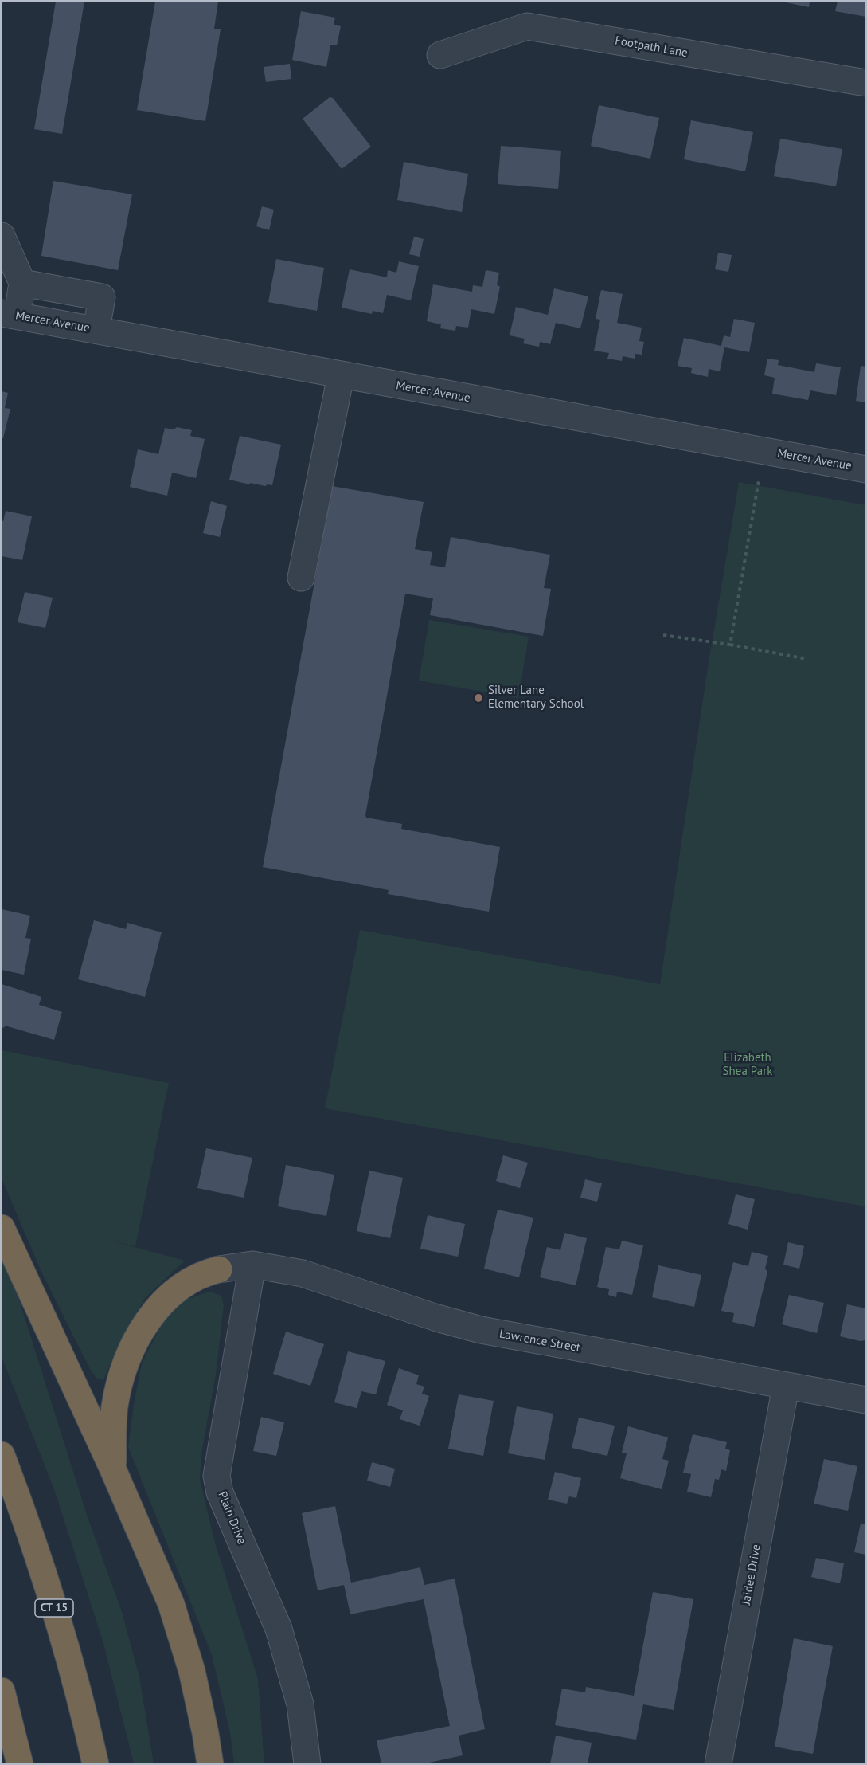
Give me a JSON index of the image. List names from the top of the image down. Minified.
{"streets":{"highway":["CT 15"],"street":["Footpath Lane","Mercer Avenue","Lawrence Street","Plain Drive","Jaidee Drive"]},"crossings":[["Lawrence Street","Plain Drive"],["Lawrence Street","Jaidee Drive"]],"parks":["Elizabeth Shea Park"],"places":["Silver Lane Elementary School"]}
